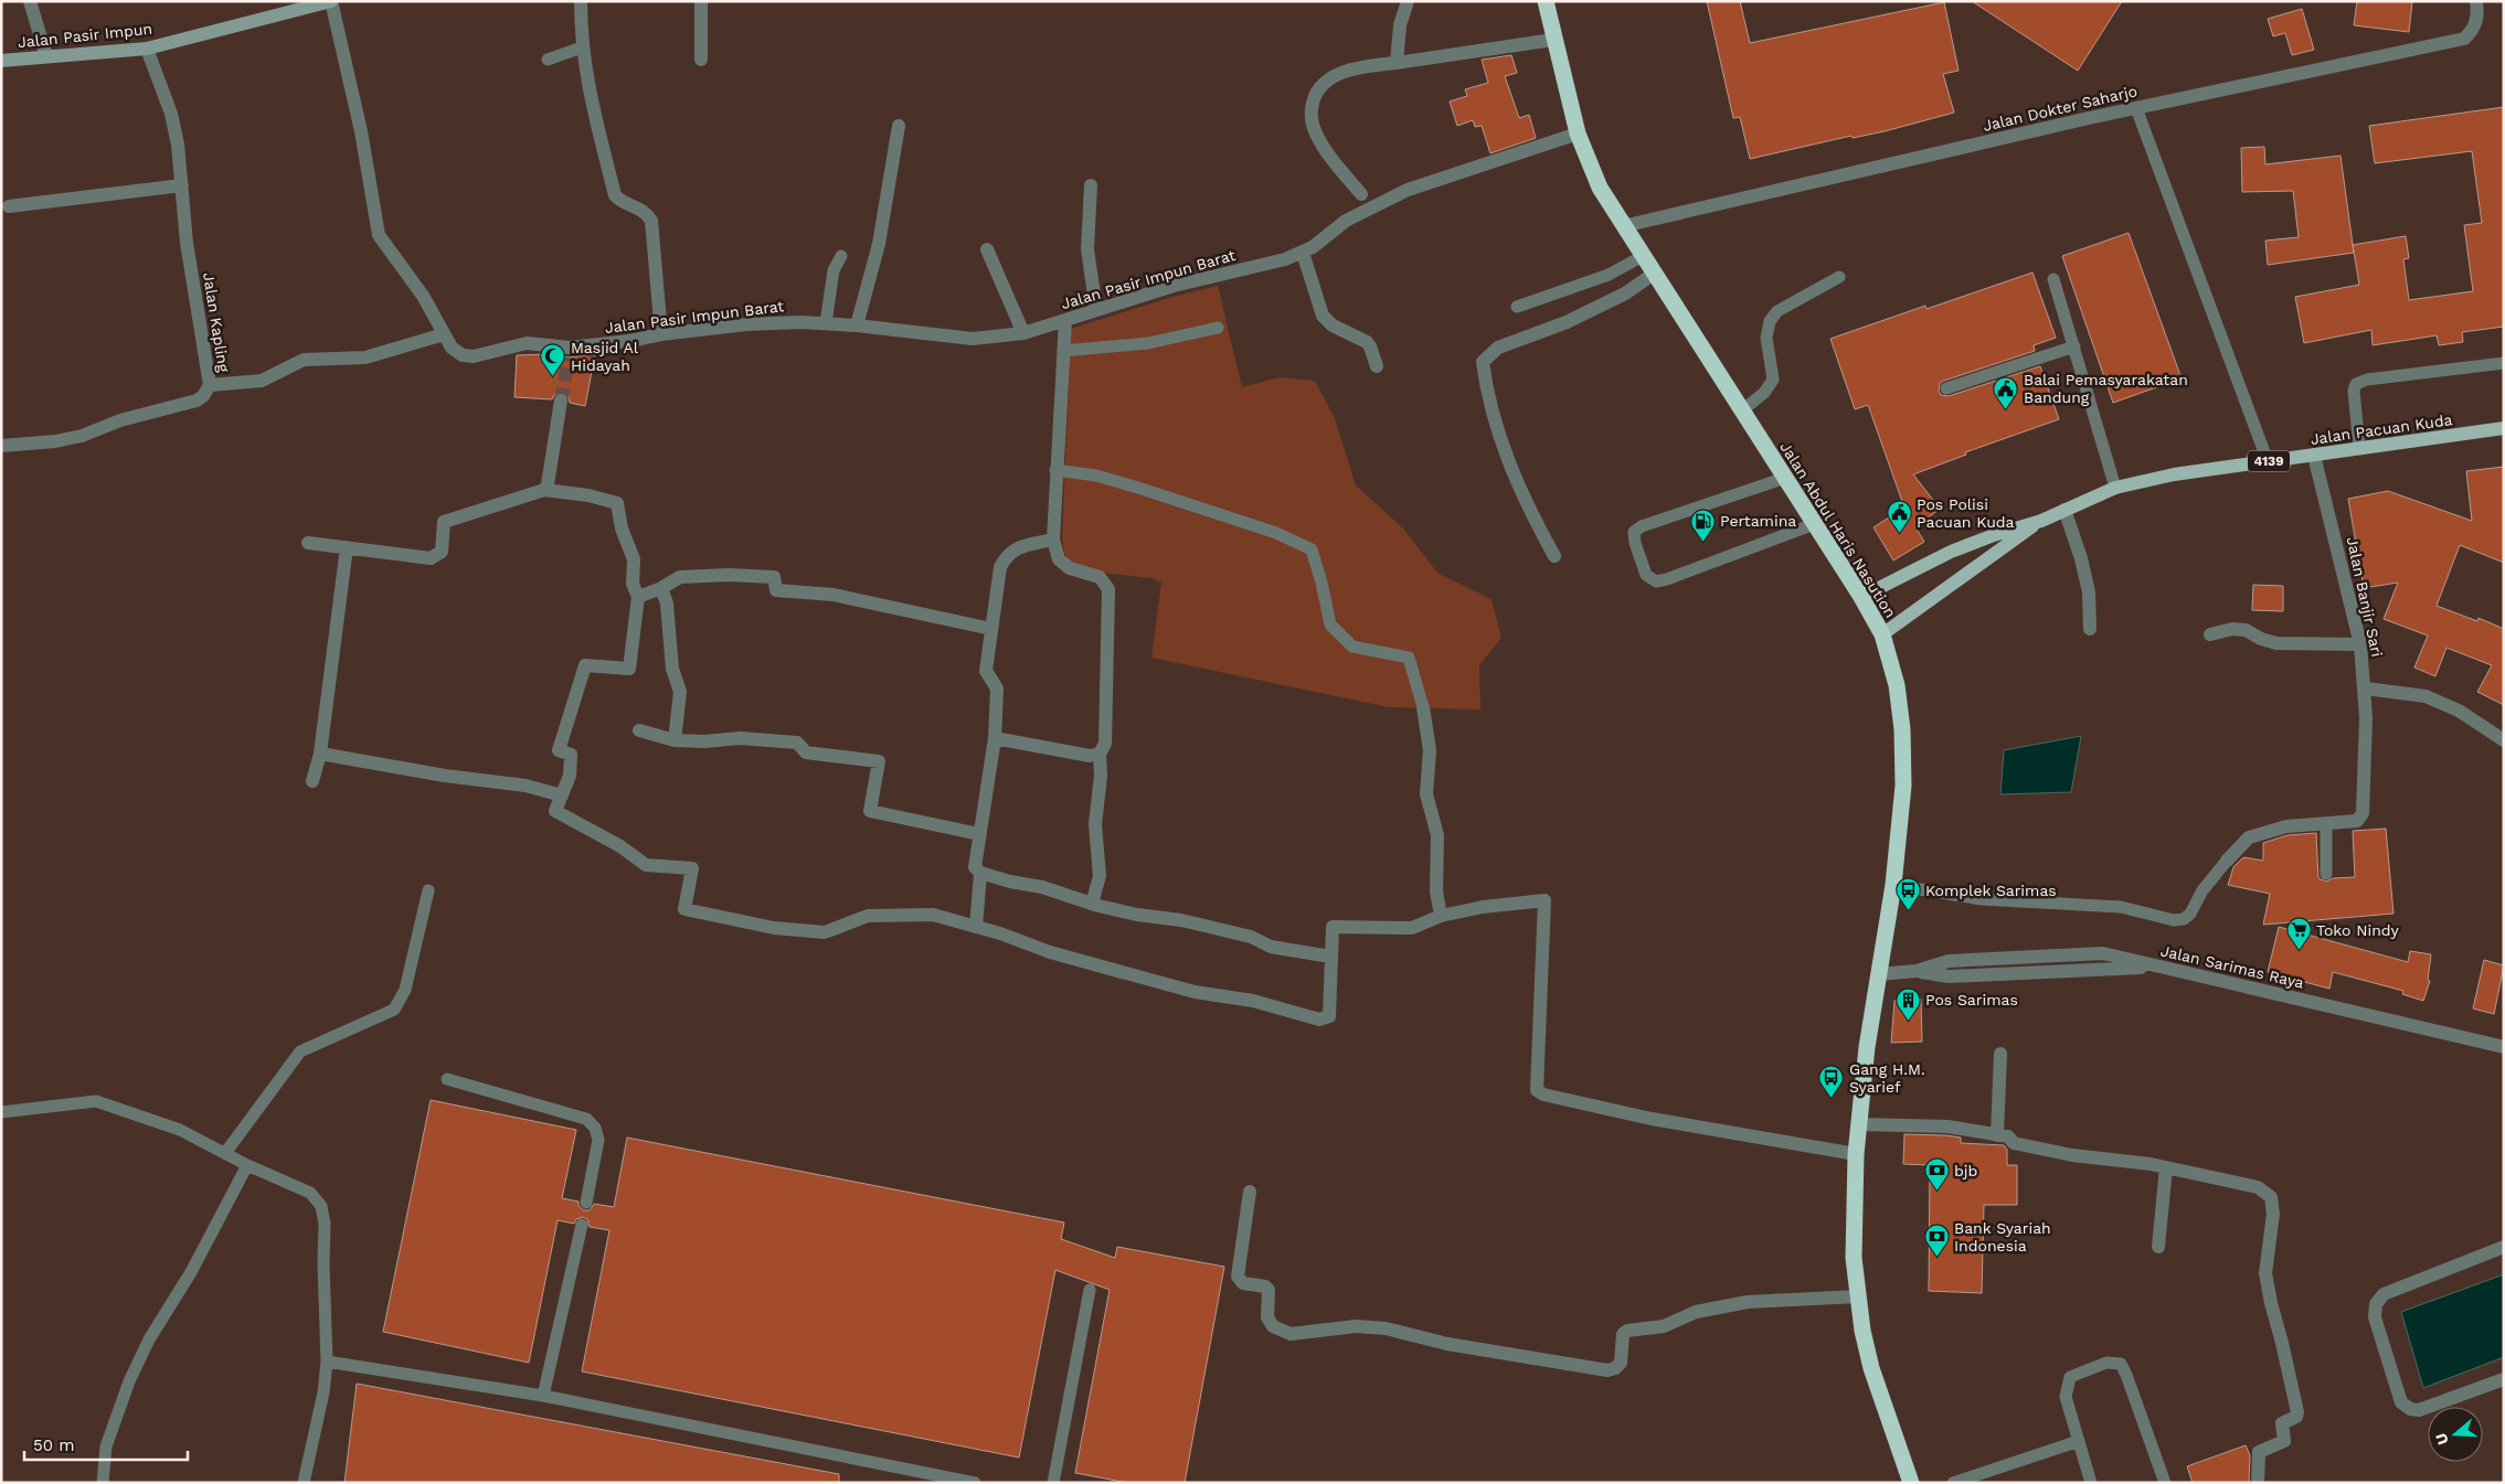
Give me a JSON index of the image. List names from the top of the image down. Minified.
{"streets":{"highway":["Jalan Abdul Haris Nasution"],"main road":["Jalan Pacuan Kuda","4139"],"street":["Jalan Pasir Impun","Jalan Dokter Saharjo","Jalan Pasir Impun Barat","Jalan Kapling","Jalan Banjir Sari","Jalan Sarimas Raya"]},"crossings":[["Jalan Pasir Impun","Jalan Pasir Impun Barat"],["Jalan Pasir Impun","Jalan Kapling"],["Jalan Dokter Saharjo","Jalan Abdul Haris Nasution"],["Jalan Pasir Impun Barat","Jalan Abdul Haris Nasution"],["Jalan Pacuan Kuda","Jalan Abdul Haris Nasution"],["Jalan Pacuan Kuda","Jalan Banjir Sari"]],"places":{"mosque":["Masjid Al Hidayah"],"public building":["Balai Pemasyarakatan Bandung","Pos Polisi Pacuan Kuda"],"fuel station":["Pertamina"],"bus stop":["Komplek Sarimas","Gang H.M. Syarief"],"supermarket":["Toko Nindy"],"building":["Pos Sarimas"],"bank":["bjb","Bank Syariah Indonesia"]},"scale_bar":"50 m","north":"left"}
